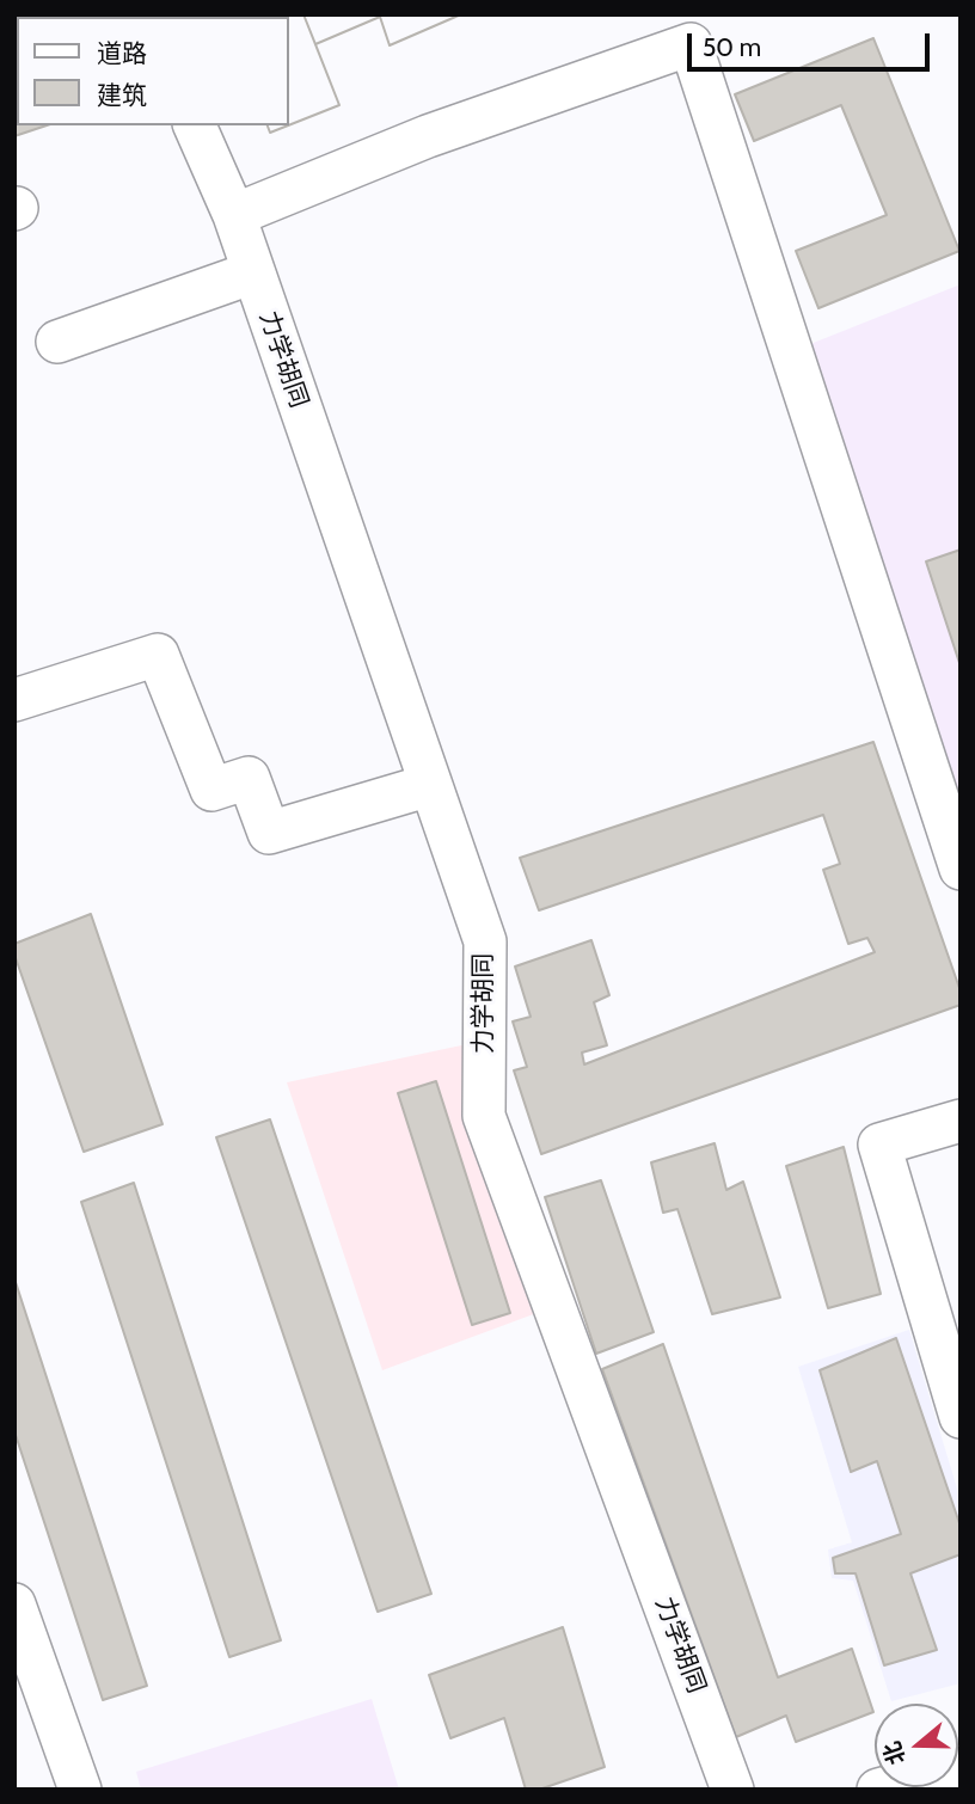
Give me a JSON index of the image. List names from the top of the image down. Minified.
{"streets":{"street":["力学胡同"]},"legend":["道路","建筑"],"scale_bar":"50 m","north":"left"}
